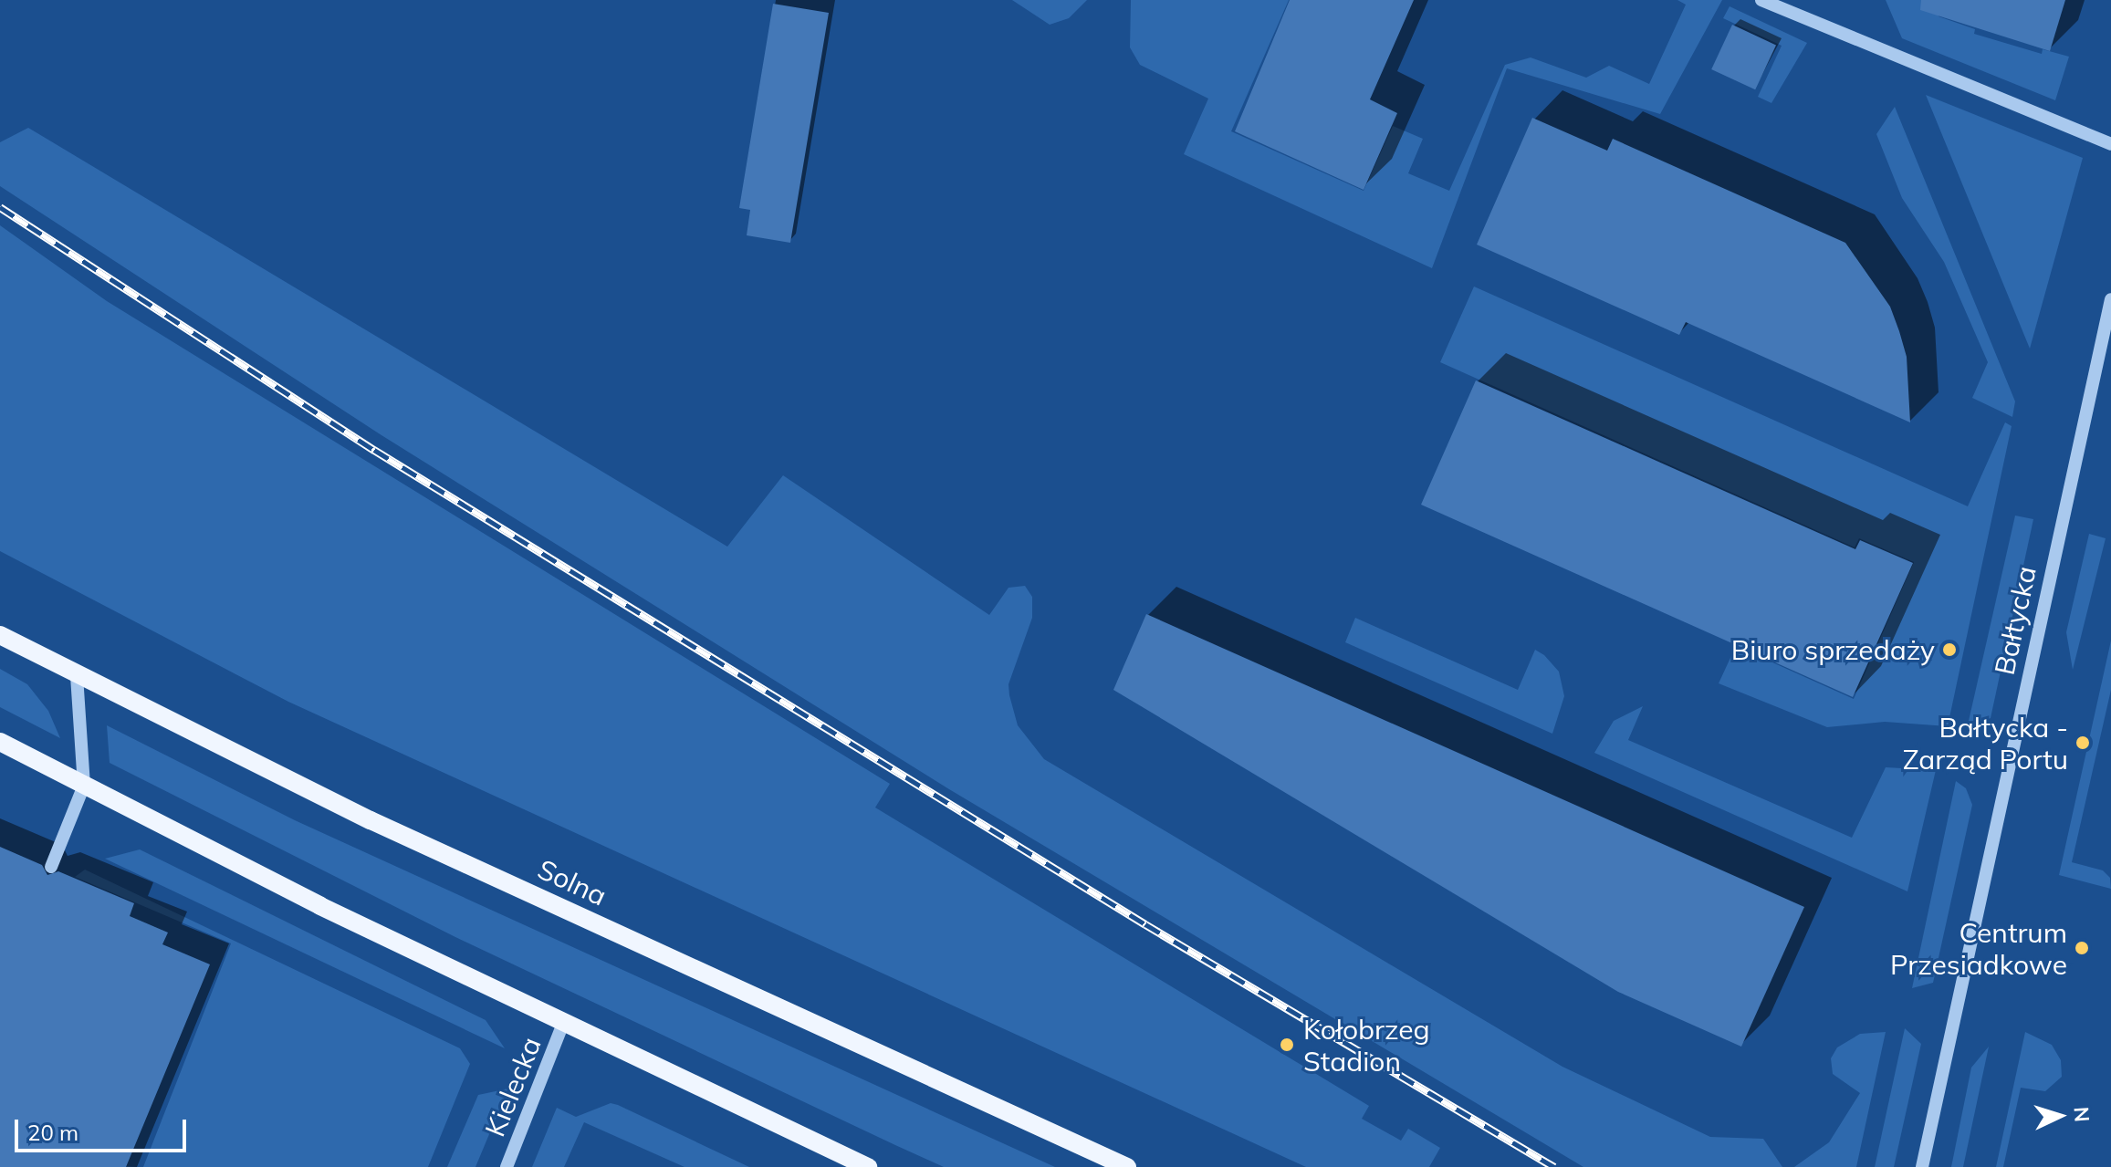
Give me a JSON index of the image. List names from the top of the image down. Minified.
{"streets":{"main road":["Solna"],"street":["Bałtycka","Kielecka"]},"places":["Biuro sprzedaży","Bałtycka - Zarząd Portu","Centrum Przesiadkowe","Kołobrzeg Stadion"],"scale_bar":"20 m","north":"right"}
